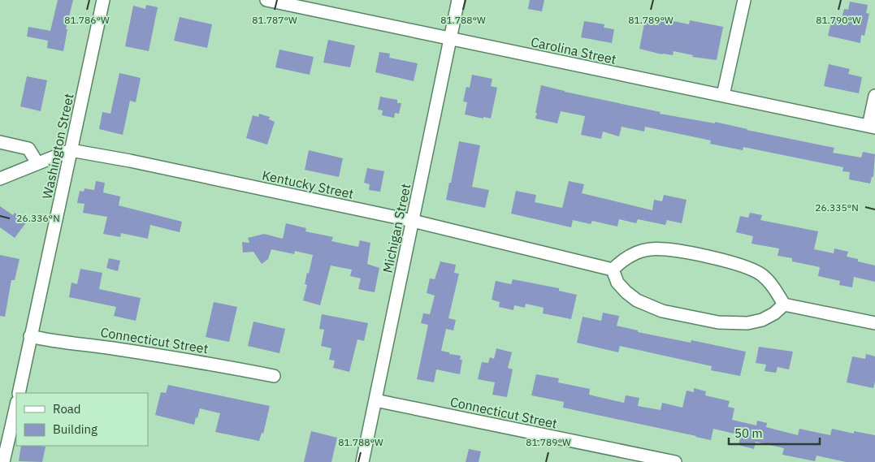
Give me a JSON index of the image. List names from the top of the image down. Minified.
{"streets":{"street":["Carolina Street","Washington Street","Kentucky Street","Michigan Street","Connecticut Street"]},"crossings":[["Carolina Street","Michigan Street"],["Washington Street","Kentucky Street"],["Washington Street","Connecticut Street"],["Kentucky Street","Michigan Street"],["Michigan Street","Connecticut Street"]],"legend":["Road","Building"],"scale_bar":"50 m","coordinates":["81.787°W","81.788°W","81.789°W","81.790°W","81.786°W","26.335°N","26.336°N"]}
